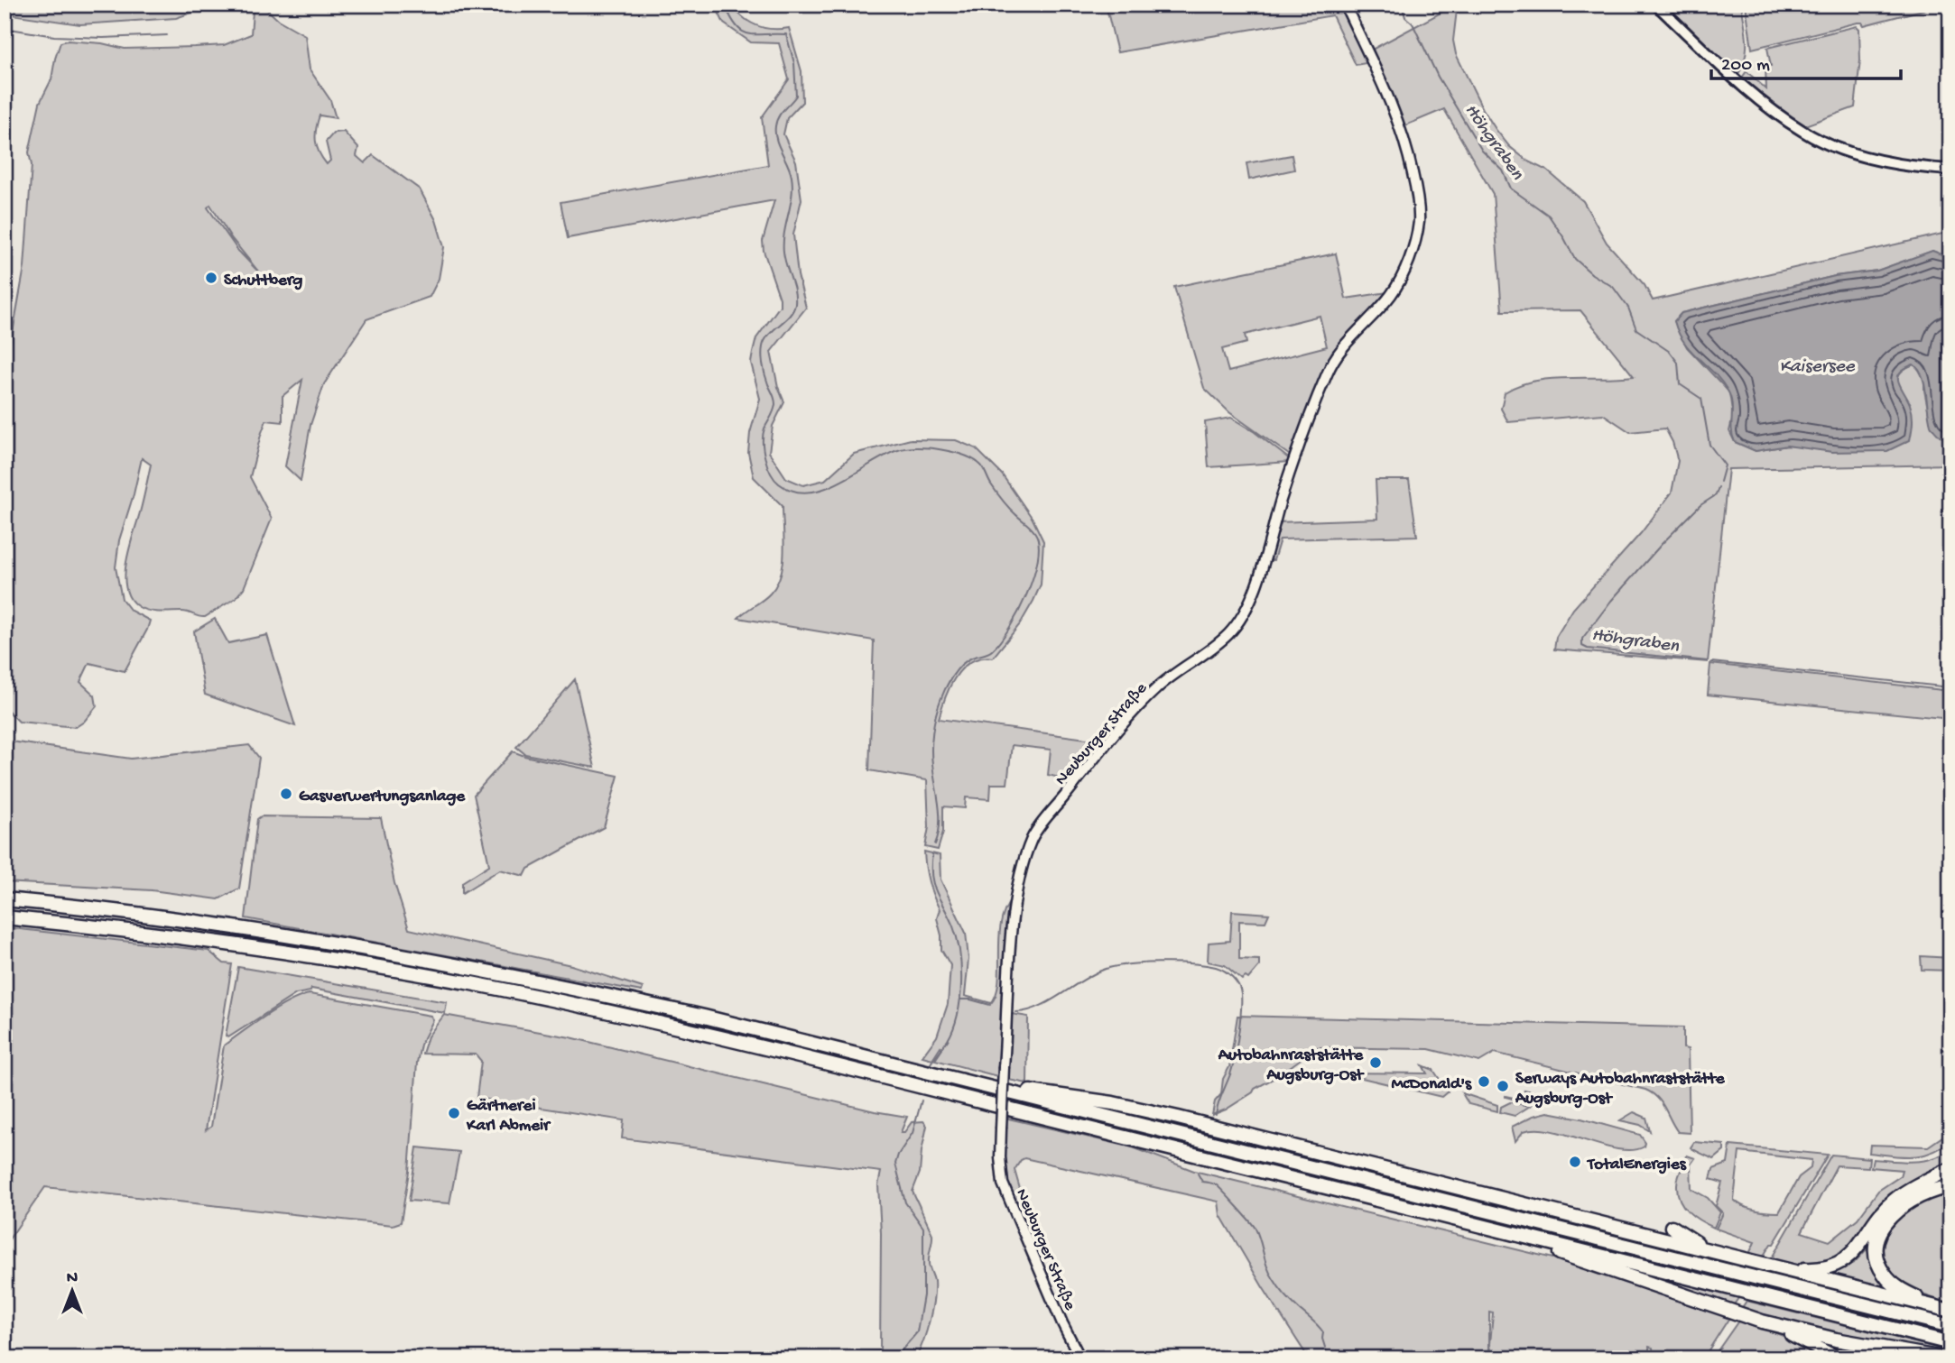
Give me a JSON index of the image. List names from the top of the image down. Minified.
{"streets":{"street":["Neuburger Straße"]},"water":["Höhgraben","Kaisersee"],"places":["Schuttberg","Gasverwertungsanlage","Autobahnraststätte Augsburg-Ost","McDonald's","Serways Autobahnraststätte Augsburg-Ost","Gärtnerei Karl Abmeir","TotalEnergies"],"scale_bar":"200 m","north":"top"}
